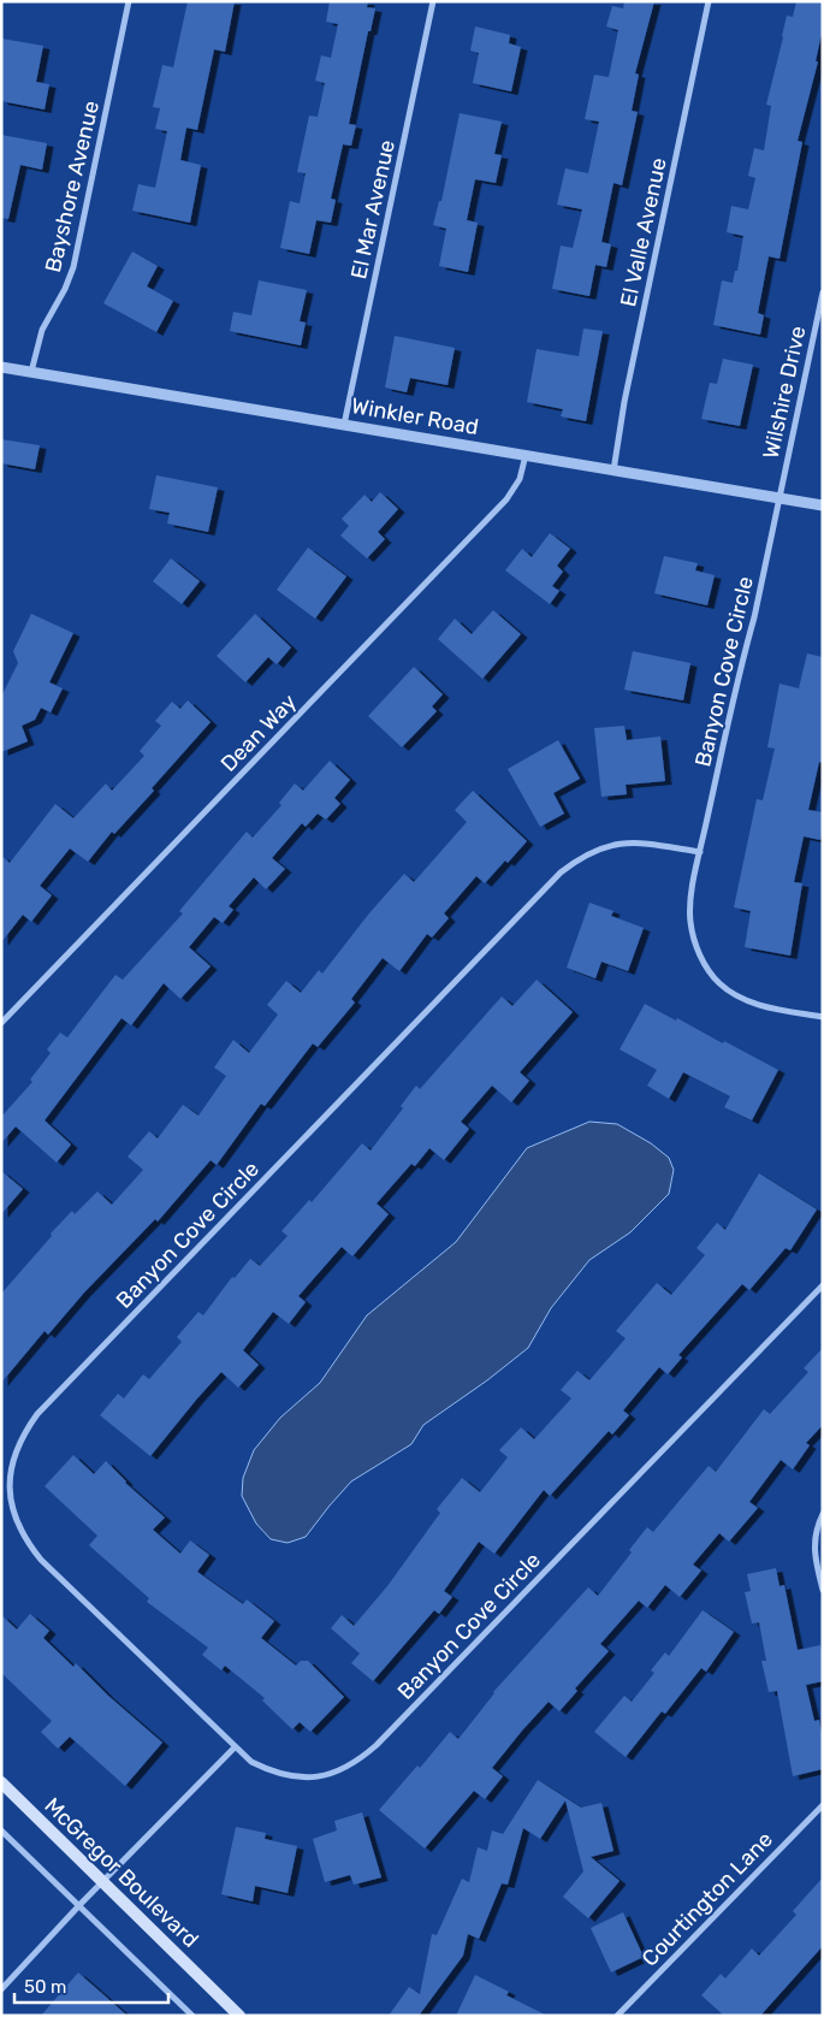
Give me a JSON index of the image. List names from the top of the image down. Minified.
{"streets":{"main road":["McGregor Boulevard"],"street":["Bayshore Avenue","El Mar Avenue","El Valle Avenue","Wilshire Drive","Winkler Road","Banyon Cove Circle","Dean Way","Courtington Lane"]},"crossings":[["Bayshore Avenue","Winkler Road"],["El Mar Avenue","Winkler Road"],["El Valle Avenue","Winkler Road"],["Wilshire Drive","Winkler Road"],["Wilshire Drive","Banyon Cove Circle"],["Winkler Road","Banyon Cove Circle"],["Winkler Road","Dean Way"]],"scale_bar":"50 m"}
